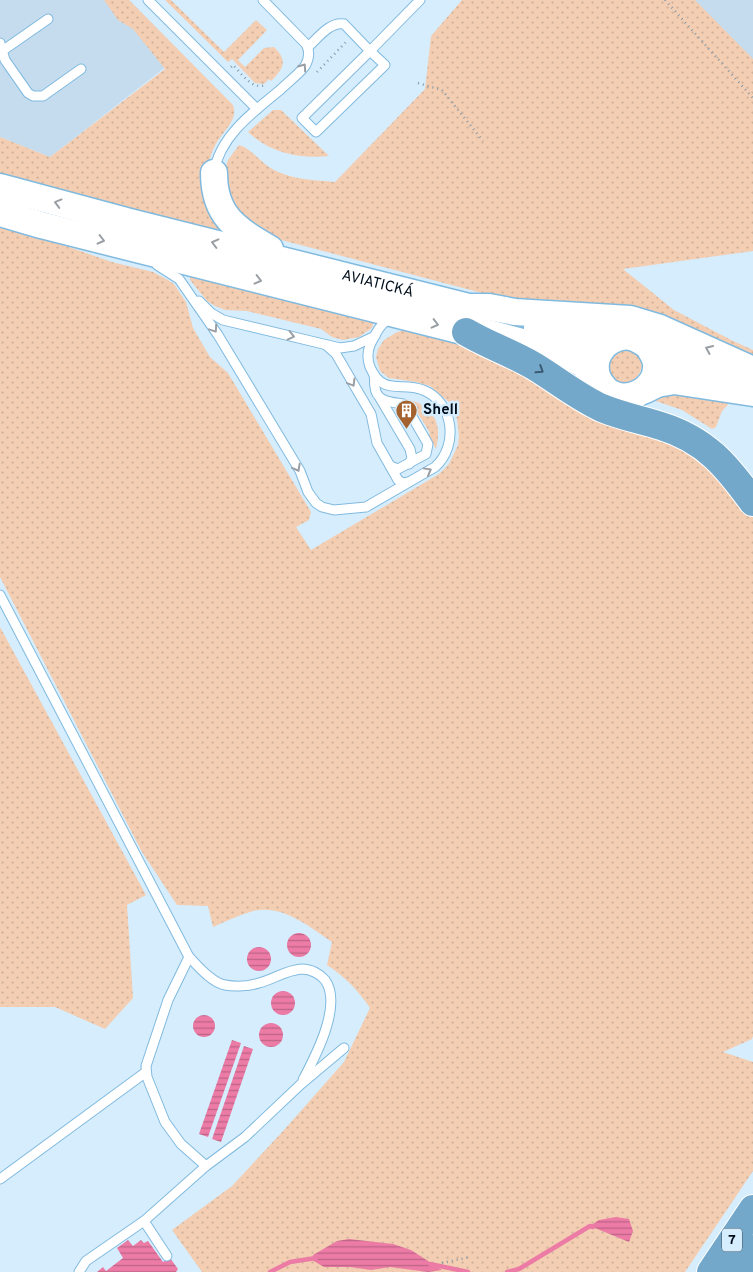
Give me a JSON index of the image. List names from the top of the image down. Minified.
{"streets":{"highway":["7"],"main road":["AVIATICKÁ"]},"places":{"building":["Shell"]}}
